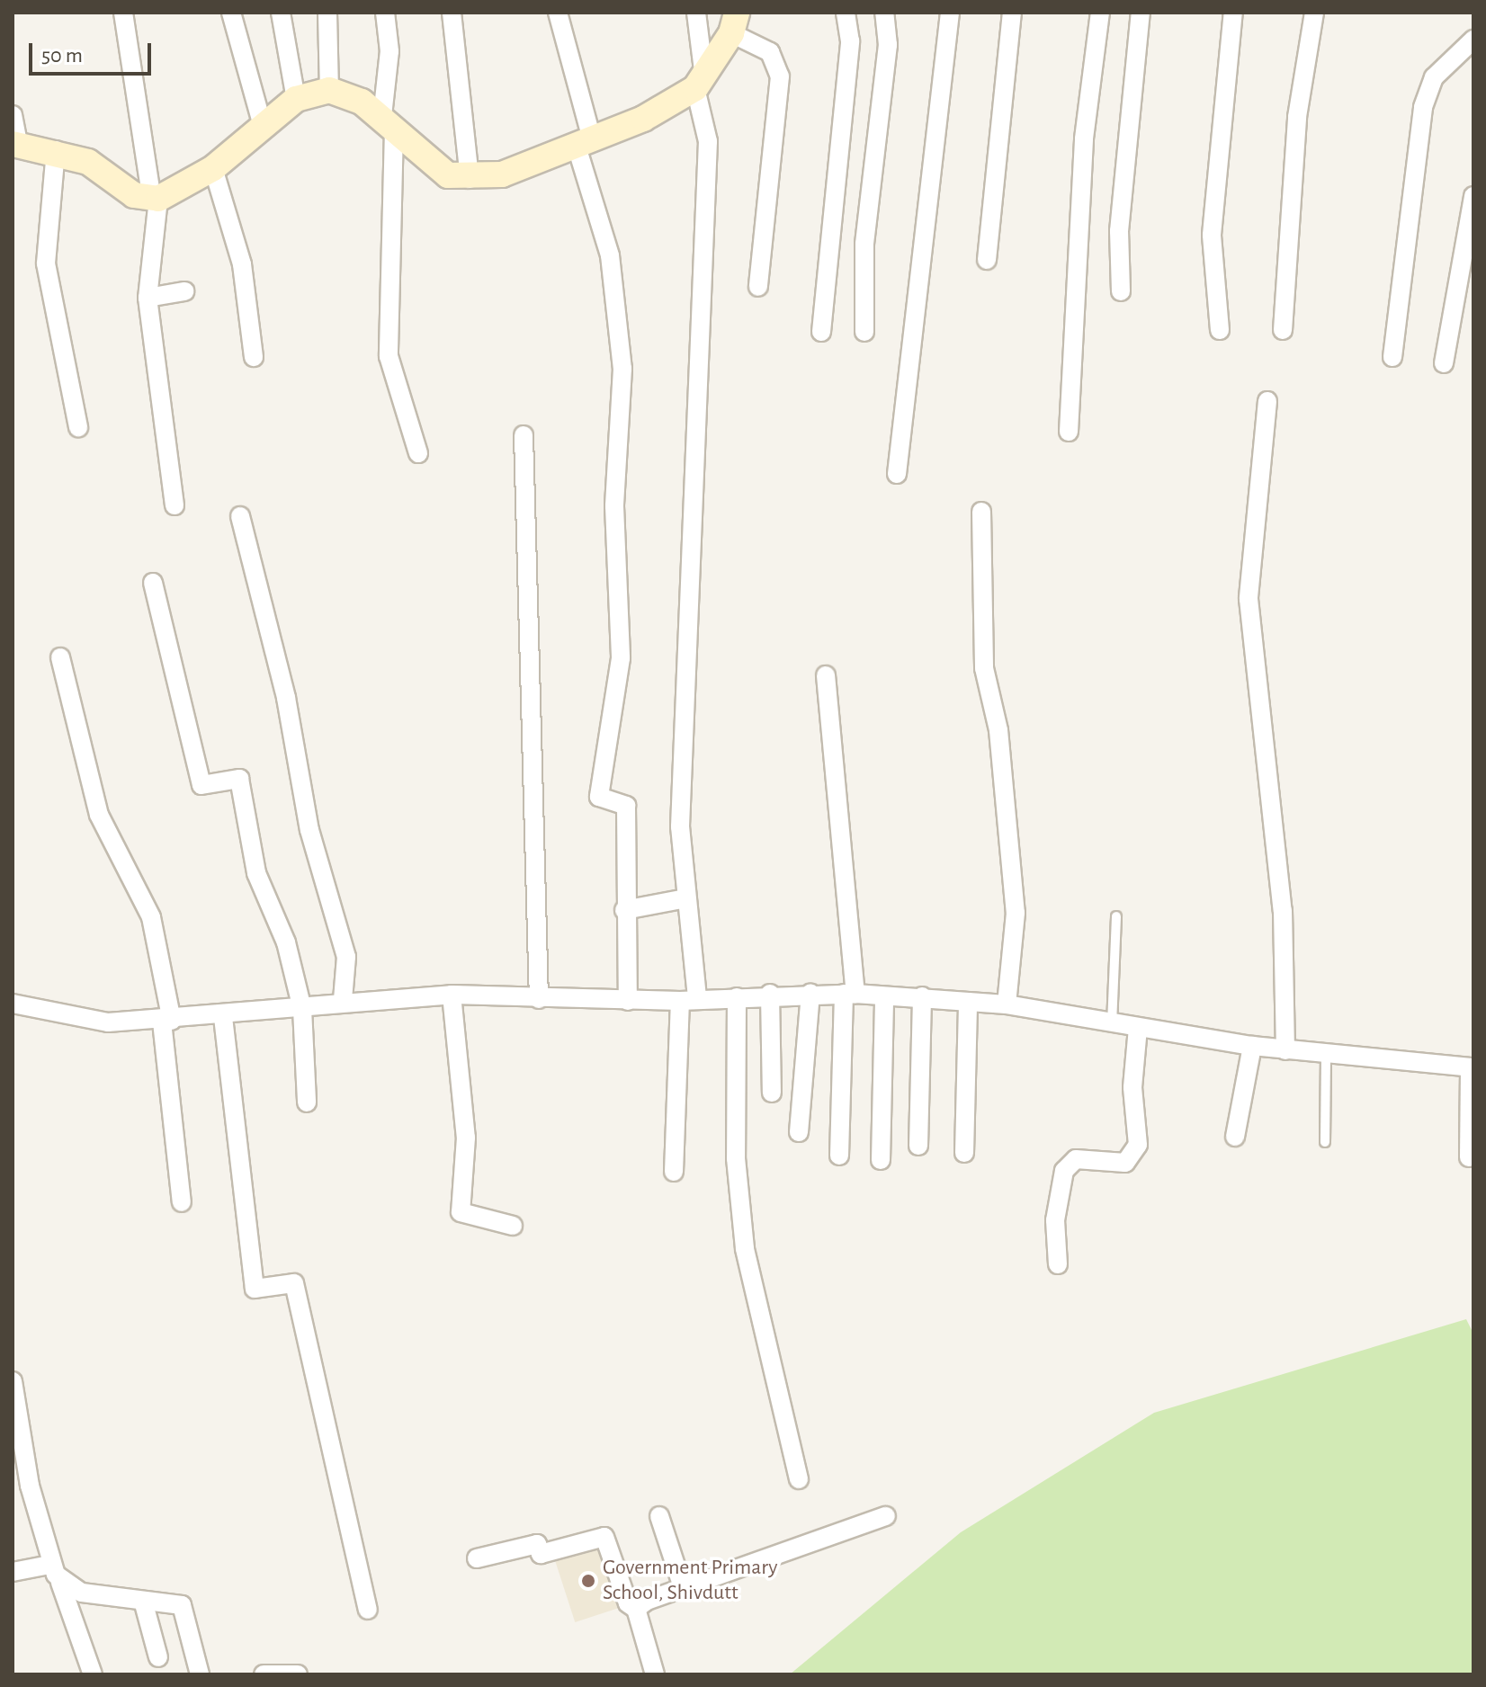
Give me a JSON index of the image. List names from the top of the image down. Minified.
{"places":["Government Primary School, Shivdutt"],"scale_bar":"50 m"}
